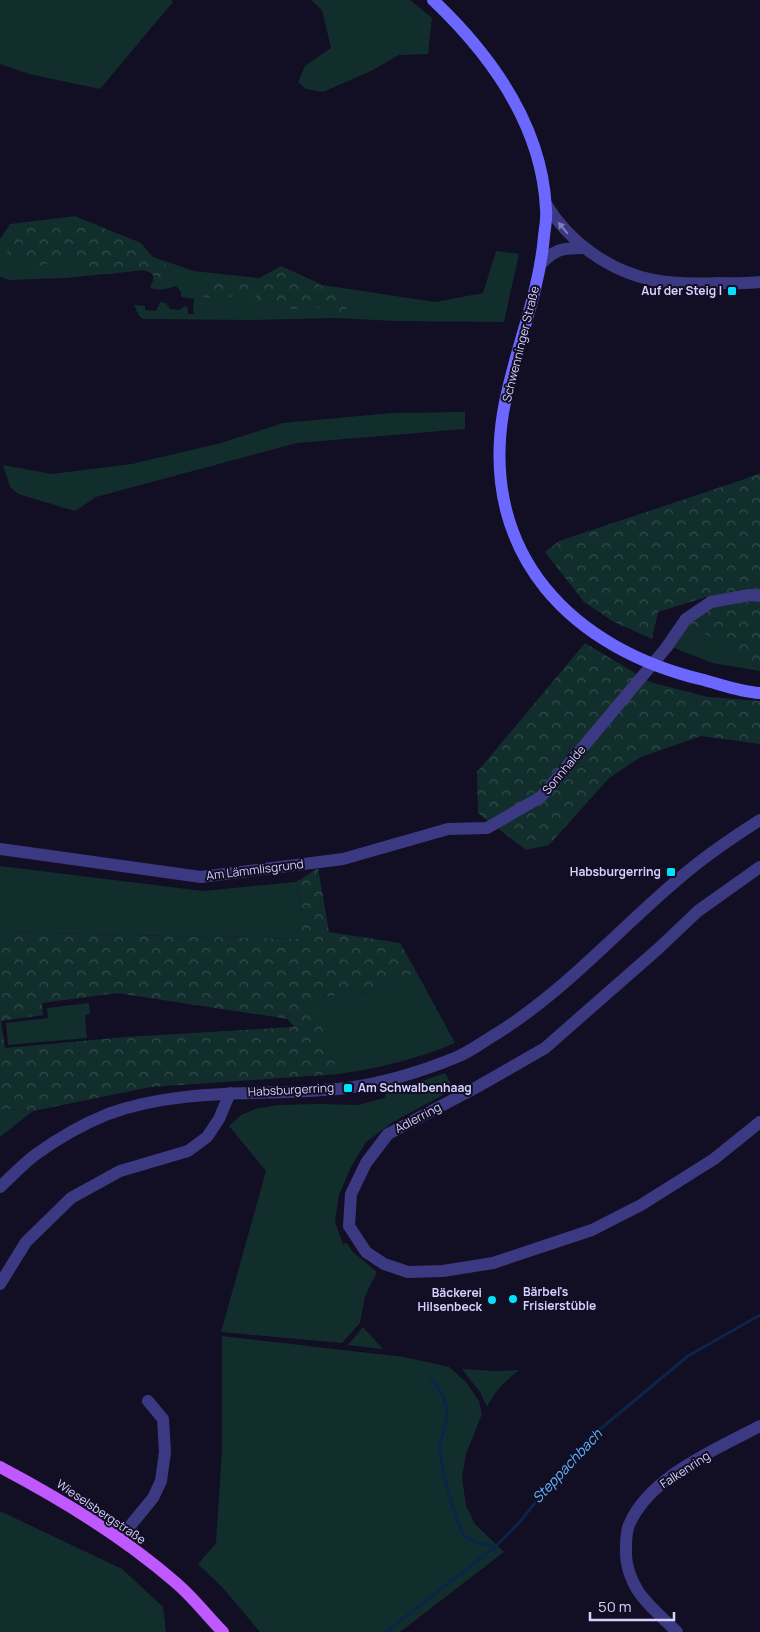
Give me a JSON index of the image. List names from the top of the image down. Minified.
{"streets":{"main road":["Schwenninger Straße","Wieselsbergstraße"],"street":["Sonnhalde","Am Lämmlisgrund","Habsburgerring","Adlerring","Falkenring"]},"crossings":[["Schwenninger Straße","Sonnhalde"],["Sonnhalde","Am Lämmlisgrund"]],"water":["Steppachbach"],"places":{"transit":["Auf der Steig I","Habsburgerring","Am Schwalbenhaag"],"other":["Bärbel's Frisierstüble","Bäckerei Hilsenbeck"]},"scale_bar":"50 m"}
